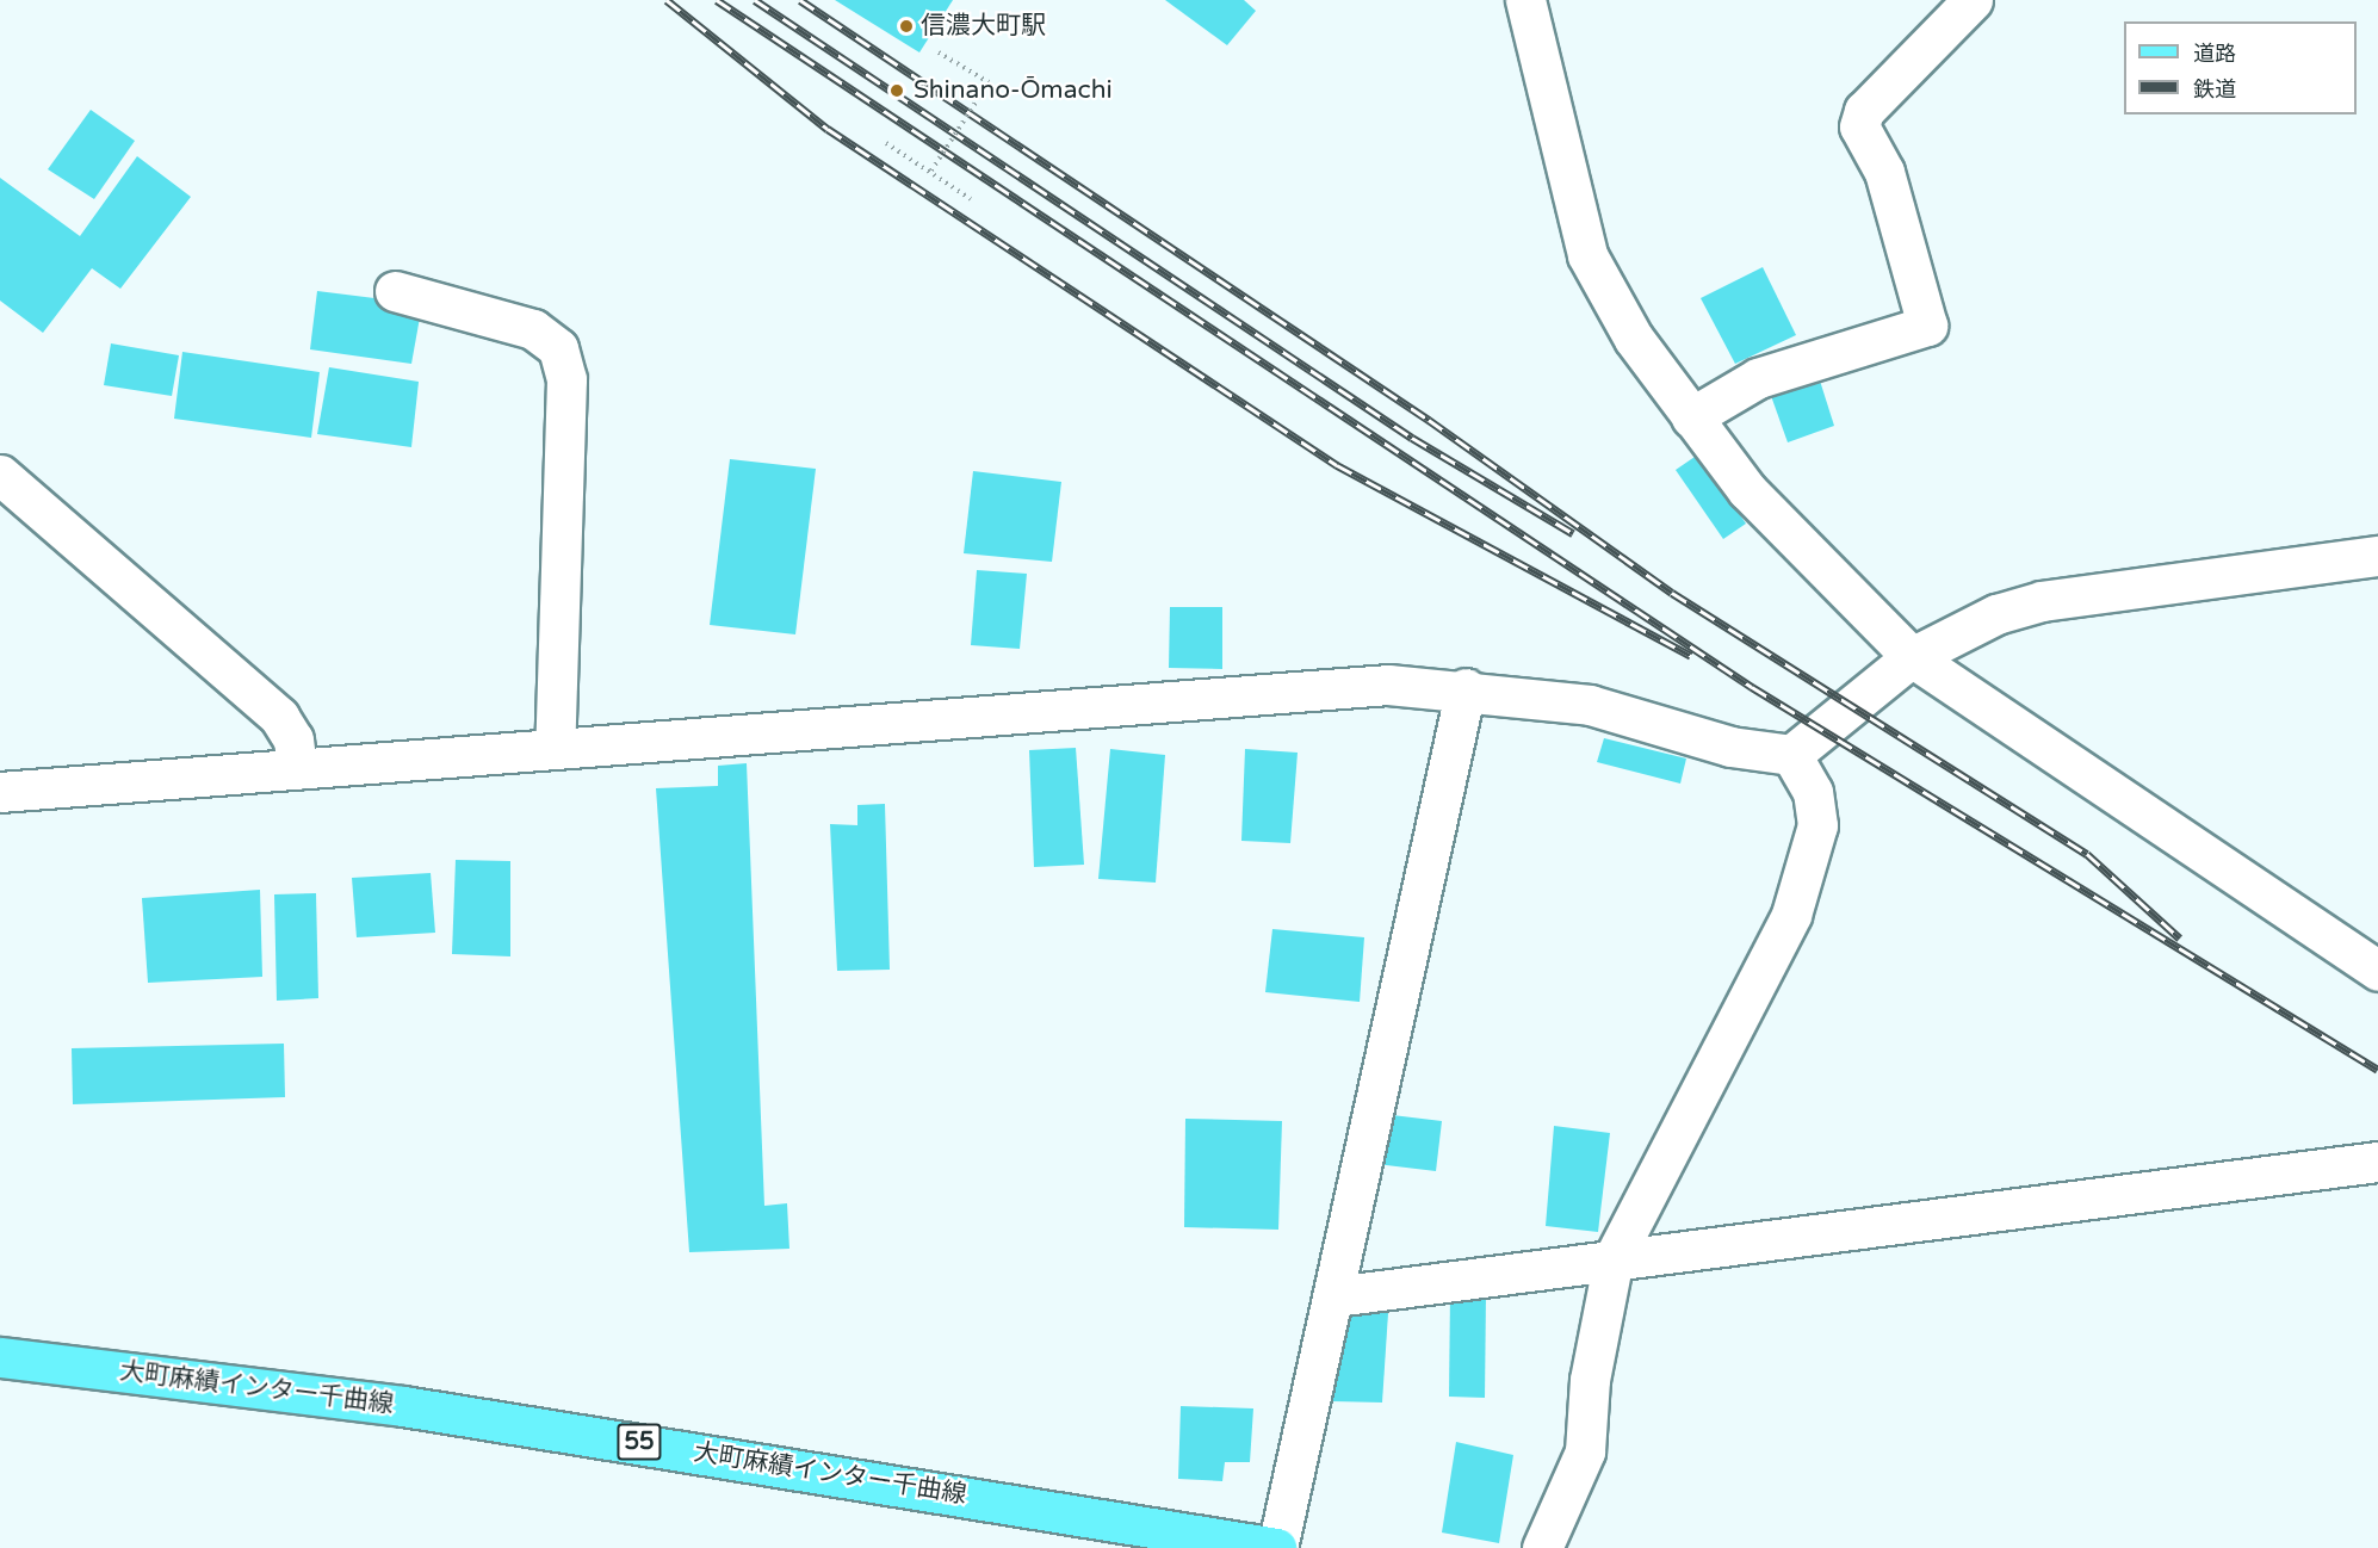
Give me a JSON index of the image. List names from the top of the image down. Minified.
{"streets":{"main road":["大町麻績インター千曲線","55"]},"places":["信濃大町駅","Shinano-Ōmachi"],"legend":["道路","鉄道"]}
